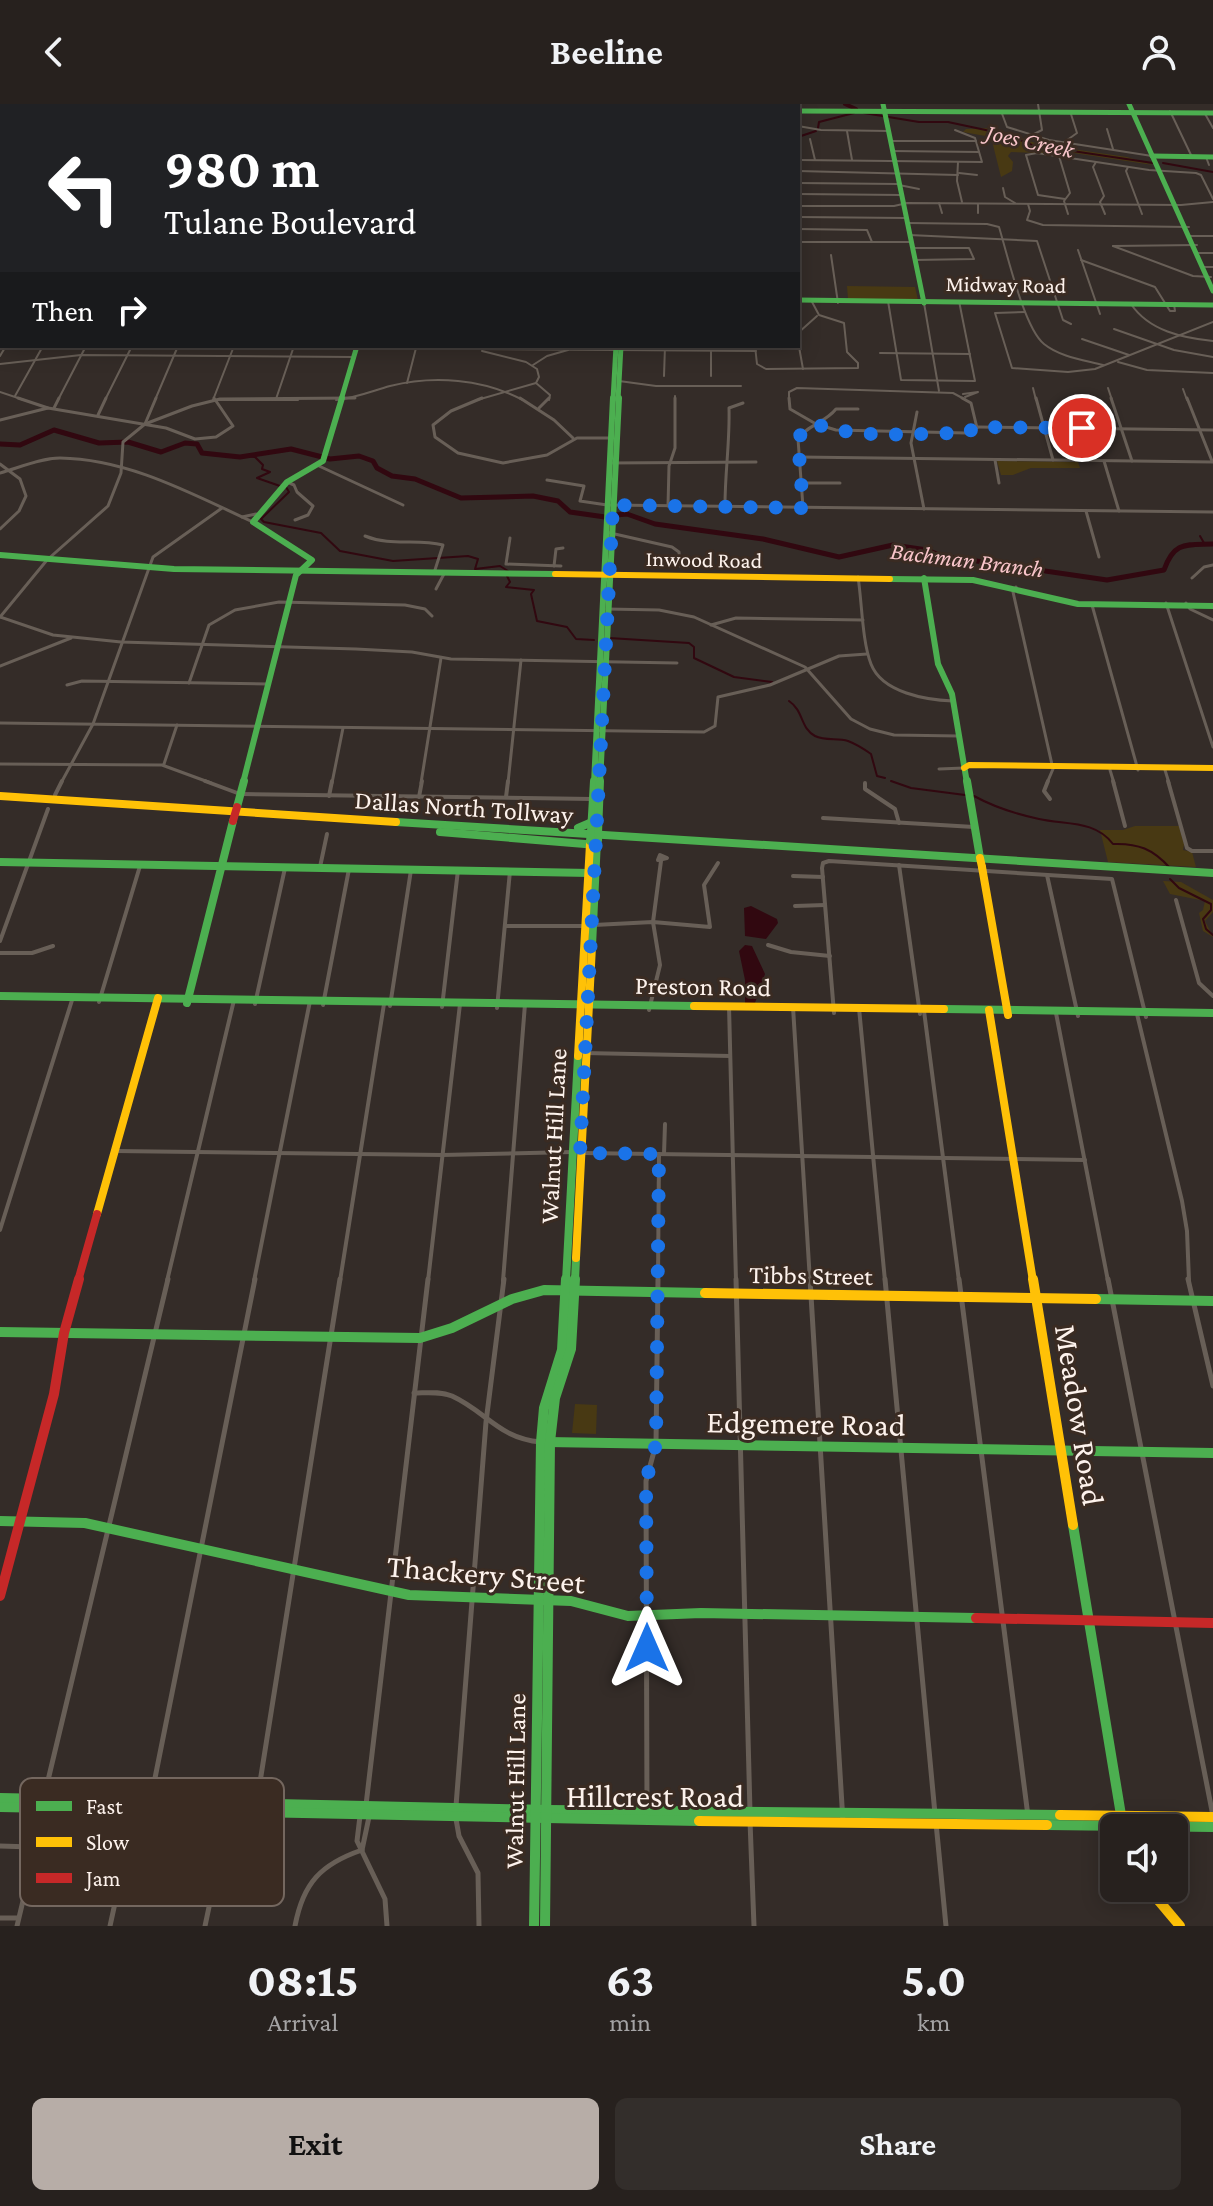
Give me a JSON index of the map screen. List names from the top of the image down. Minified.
{"streets":{"main road":["Midway Road","Inwood Road","Dallas North Tollway","Preston Road","Walnut Hill Lane","Tibbs Street","Meadow Road","Edgemere Road","Thackery Street","Hillcrest Road"]},"crossings":[["Inwood Road","Walnut Hill Lane"],["Preston Road","Walnut Hill Lane"],["Preston Road","Meadow Road"],["Walnut Hill Lane","Tibbs Street"],["Walnut Hill Lane","Edgemere Road"],["Walnut Hill Lane","Thackery Street"],["Walnut Hill Lane","Hillcrest Road"],["Tibbs Street","Meadow Road"],["Meadow Road","Edgemere Road"],["Meadow Road","Thackery Street"]],"water":["Joes Creek","Bachman Branch"],"legend":["Fast","Slow","Jam"],"page":{"header":"Beeline","turn":["980 m","Tulane Boulevard"],"then":"Then","eta":["08:15","Arrival","63","min","5.0","km"],"buttons":["Exit","Share"]}}
